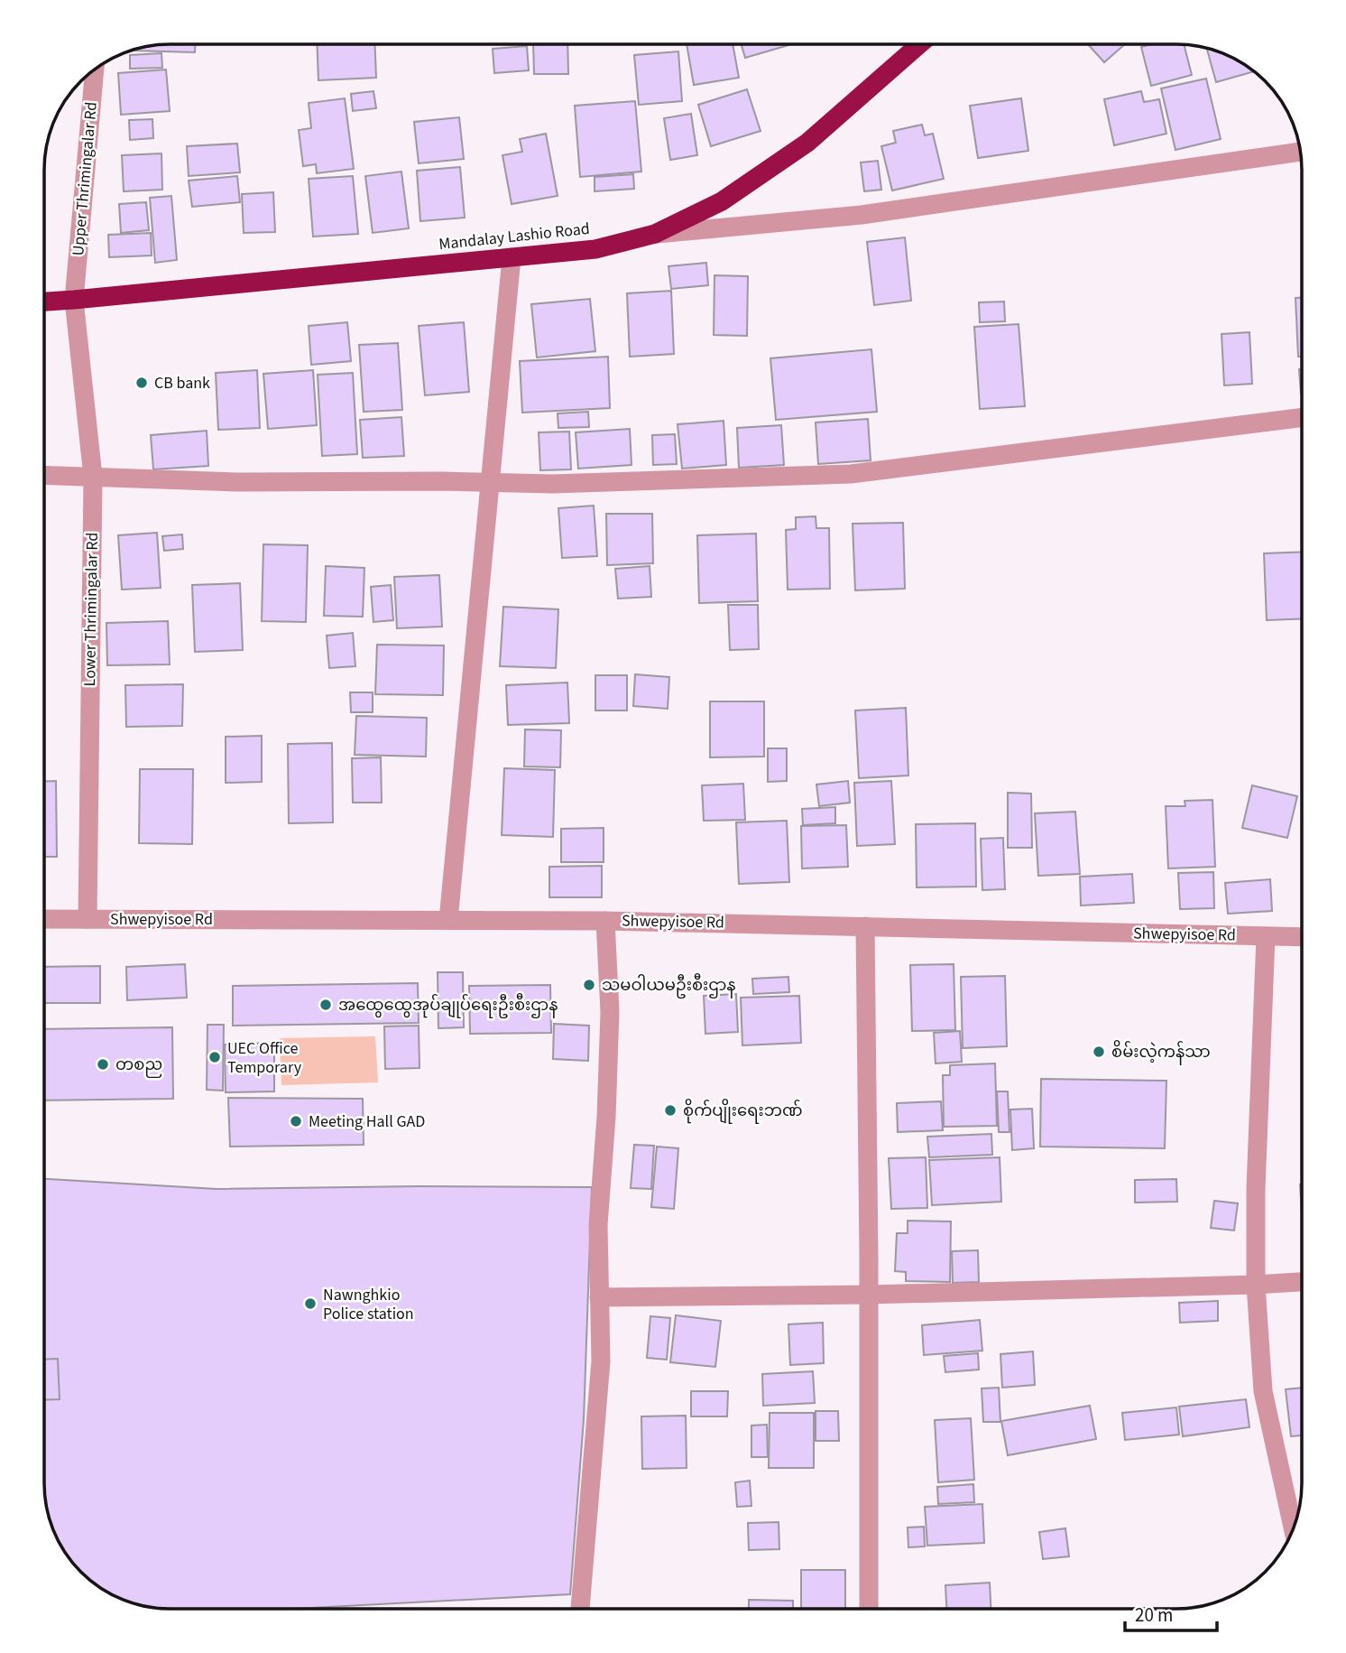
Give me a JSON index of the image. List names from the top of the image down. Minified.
{"streets":{"highway":["Mandalay Lashio Road"],"street":["Upper Thrimingalar Rd","Lower Thrimingalar Rd","Shwepyisoe Rd"]},"crossings":[["Upper Thrimingalar Rd","Mandalay Lashio Road"],["Upper Thrimingalar Rd","Lower Thrimingalar Rd"],["Mandalay Lashio Road","Lower Thrimingalar Rd"],["Lower Thrimingalar Rd","Shwepyisoe Rd"]],"places":["CB bank","သမဝါယမဦးစီးဌာန","အထွေထွေအုပ်ချုပ်ရေးဦးစီးဌာန","စိမ်းလဲ့ကန်သာ","UEC Office Temporary","တစည","စိုက်ပျိုးရေးဘဏ်","Meeting Hall GAD","Nawnghkio Police station"],"scale_bar":"20 m"}
